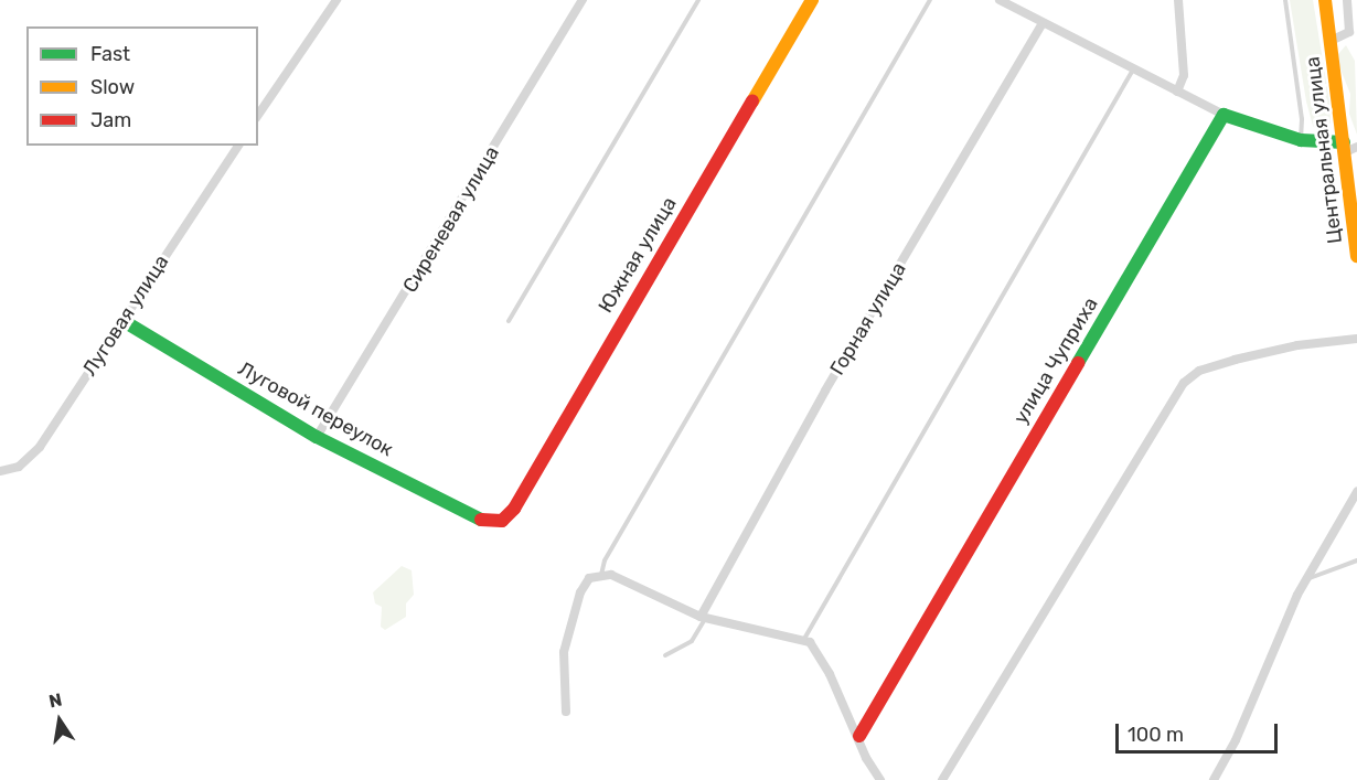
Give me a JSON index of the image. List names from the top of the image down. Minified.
{"streets":{"street":["Центральная улица","Сиреневая улица","Южная улица","Луговая улица","Горная улица","улица Чуприха","Луговой переулок"]},"crossings":[["Сиреневая улица","Луговой переулок"],["Южная улица","Луговой переулок"],["Луговая улица","Луговой переулок"]],"legend":["Fast","Slow","Jam"],"scale_bar":"100 m","north":"top"}
